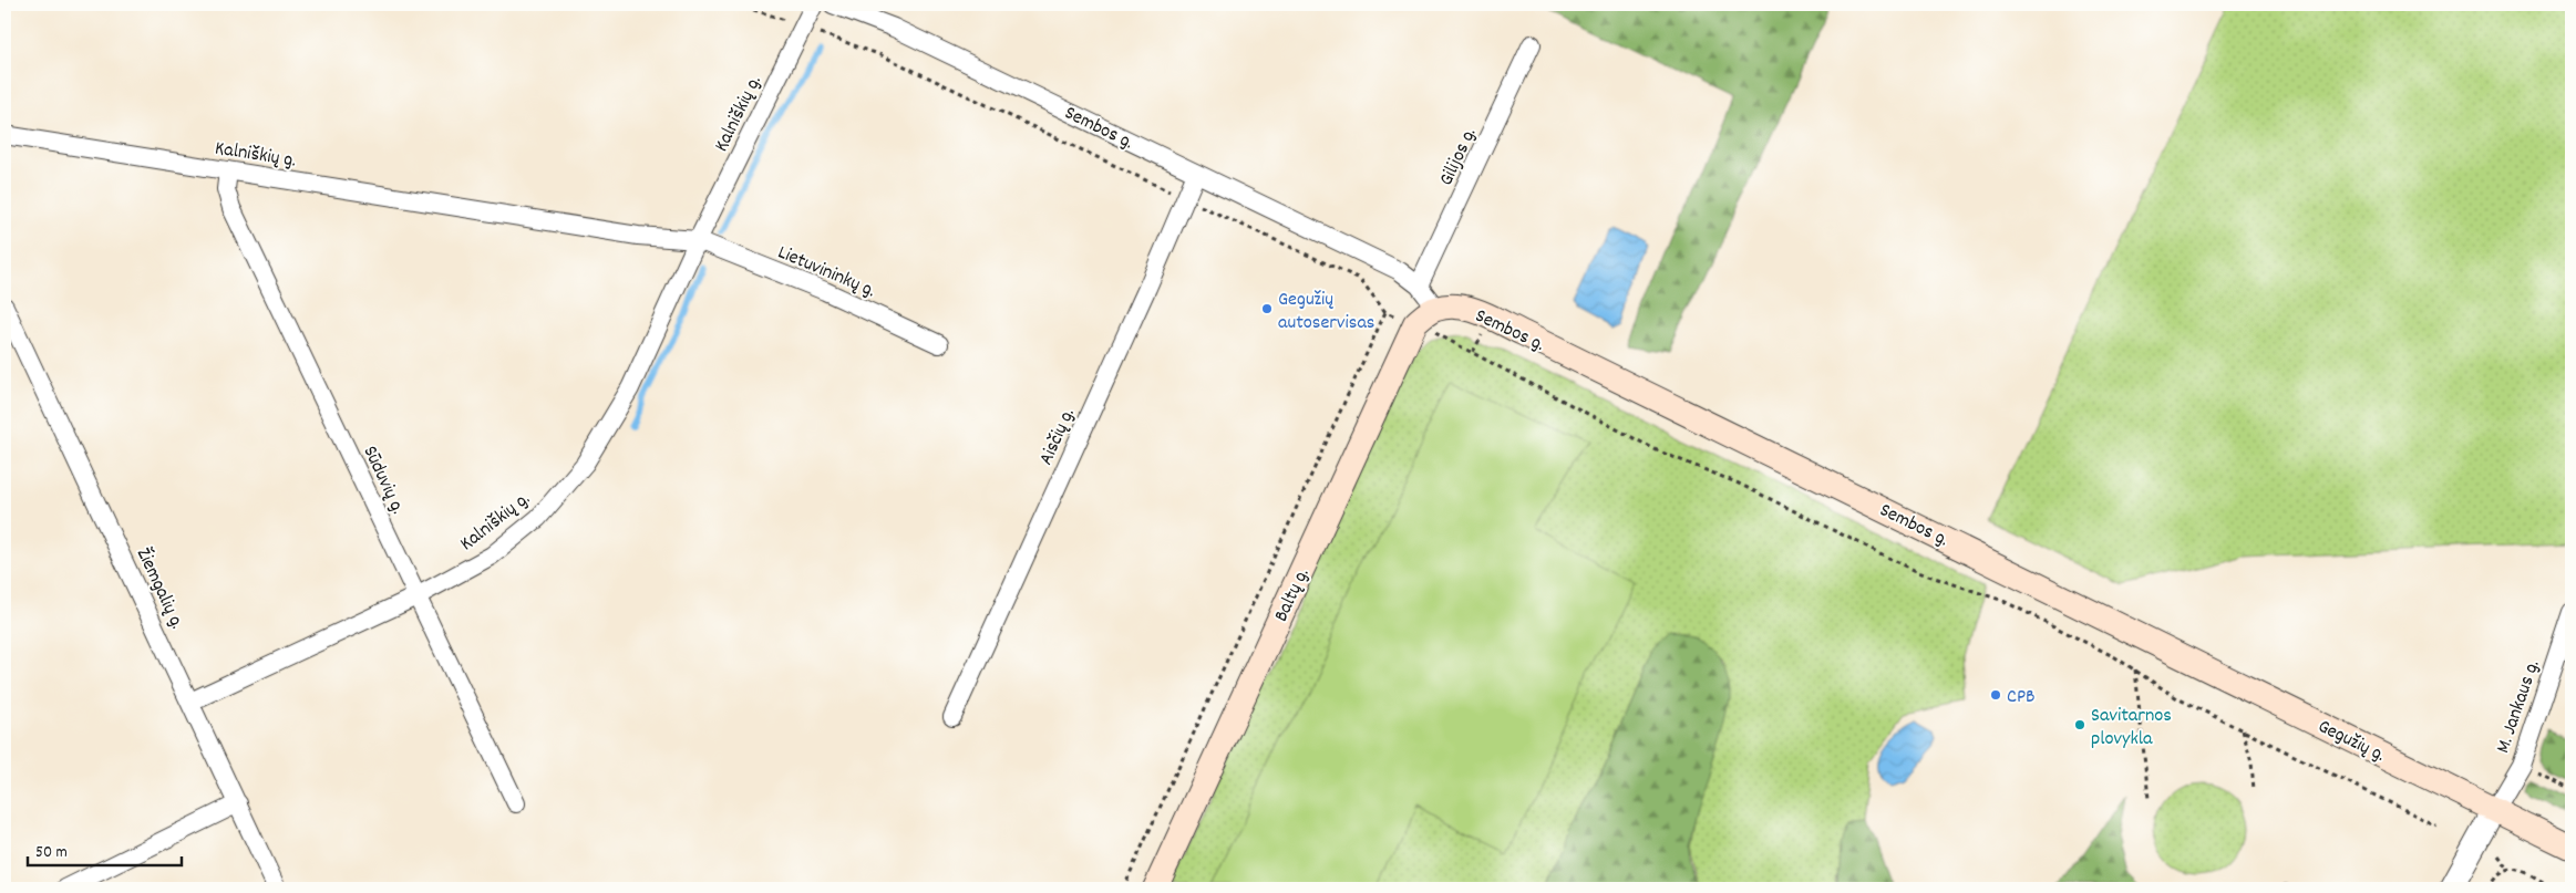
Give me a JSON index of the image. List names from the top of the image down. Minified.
{"streets":{"main road":["Sembos g.","Baltų g.","Gegužių g."],"street":["Kalniškių g.","Gilijos g.","Lietuvininkų g.","Aisčių g.","Sūduvių g.","Žiemgalių g.","M. Jankaus g."]},"crossings":[["Kalniškių g.","Lietuvininkų g."],["Kalniškių g.","Sūduvių g."],["Kalniškių g.","Žiemgalių g."],["Sembos g.","Gilijos g."],["Sembos g.","Aisčių g."],["Sembos g.","Baltų g."],["Sembos g.","Gegužių g."],["M. Jankaus g.","Gegužių g."]],"places":["Gegužių autoservisas","CPB","Savitarnos plovykla"],"scale_bar":"50 m"}
